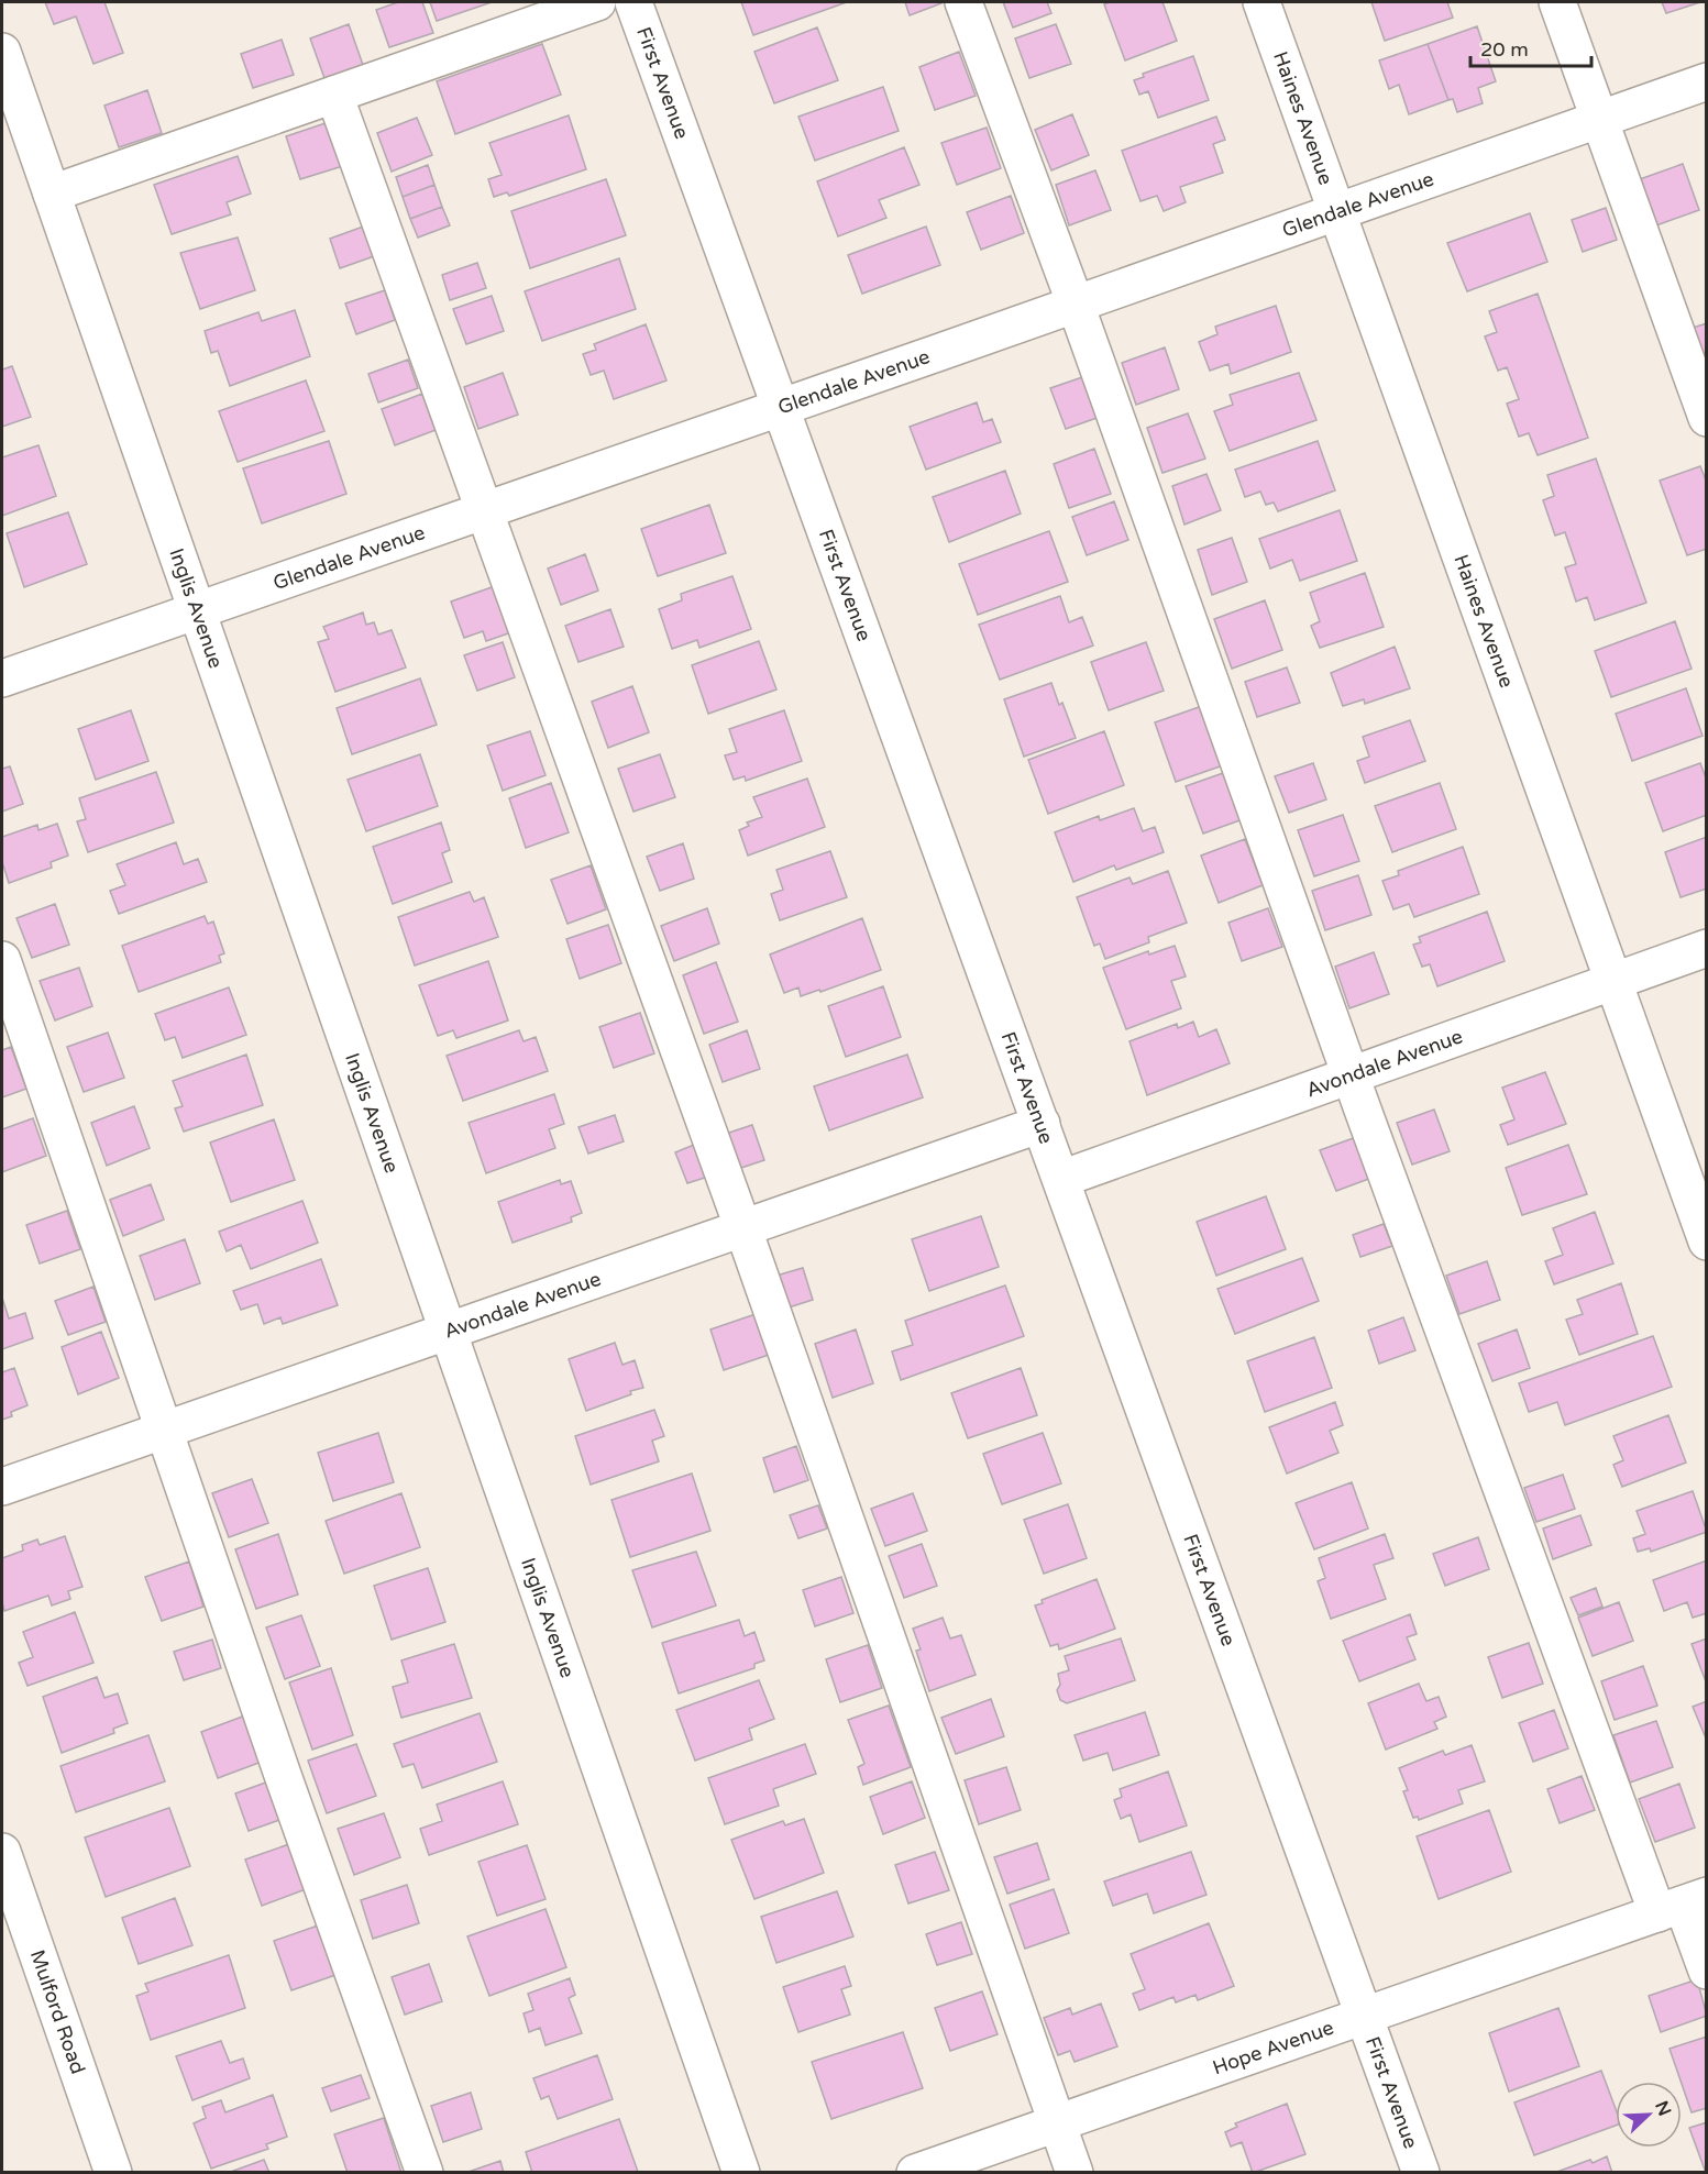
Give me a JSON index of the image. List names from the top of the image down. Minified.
{"streets":{"street":["First Avenue","Haines Avenue","Glendale Avenue","Inglis Avenue","Avondale Avenue","Mulford Road","Hope Avenue"]},"crossings":[["First Avenue","Glendale Avenue"],["First Avenue","Avondale Avenue"],["First Avenue","Hope Avenue"],["Haines Avenue","Glendale Avenue"],["Haines Avenue","Avondale Avenue"],["Glendale Avenue","Inglis Avenue"],["Inglis Avenue","Avondale Avenue"]],"scale_bar":"20 m","north":"top right"}
